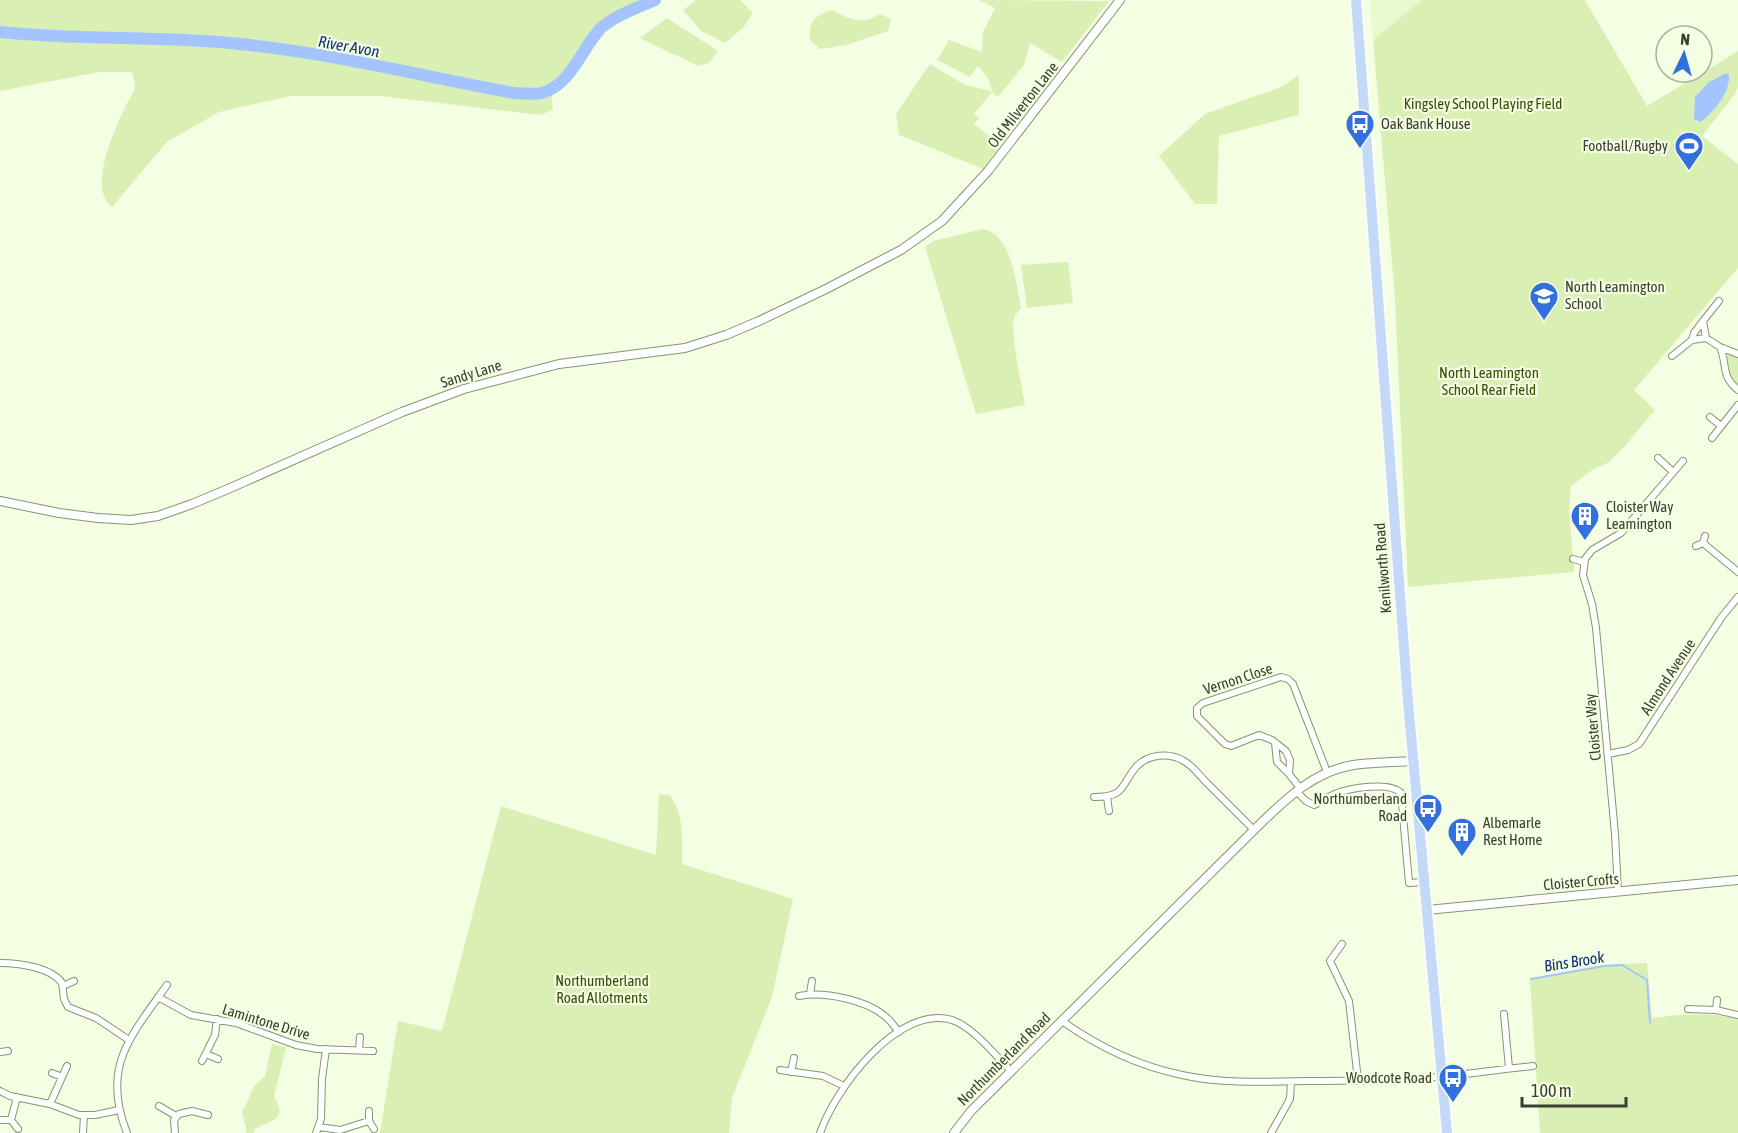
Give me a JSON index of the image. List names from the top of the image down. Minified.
{"streets":{"highway":["Kenilworth Road"],"street":["Old Milverton Lane","Sandy Lane","Almond Avenue","Vernon Close","Cloister Way","Cloister Crofts","Lamintone Drive","Northumberland Road"]},"crossings":[["Old Milverton Lane","Sandy Lane"],["Kenilworth Road","Cloister Crofts"],["Kenilworth Road","Northumberland Road"],["Almond Avenue","Cloister Way"],["Vernon Close","Northumberland Road"],["Cloister Way","Cloister Crofts"]],"water":["River Avon","Bins Brook"],"parks":["Kingsley School Playing Field","North Leamington School Rear Field","Northumberland Road Allotments"],"places":{"bus stop":["Oak Bank House","Northumberland Road","Woodcote Road"],"sports":["Football/Rugby"],"school or university":["North Leamington School"],"building":["Cloister Way Leamington","Albemarle Rest Home"]},"scale_bar":"100 m","north":"top"}
